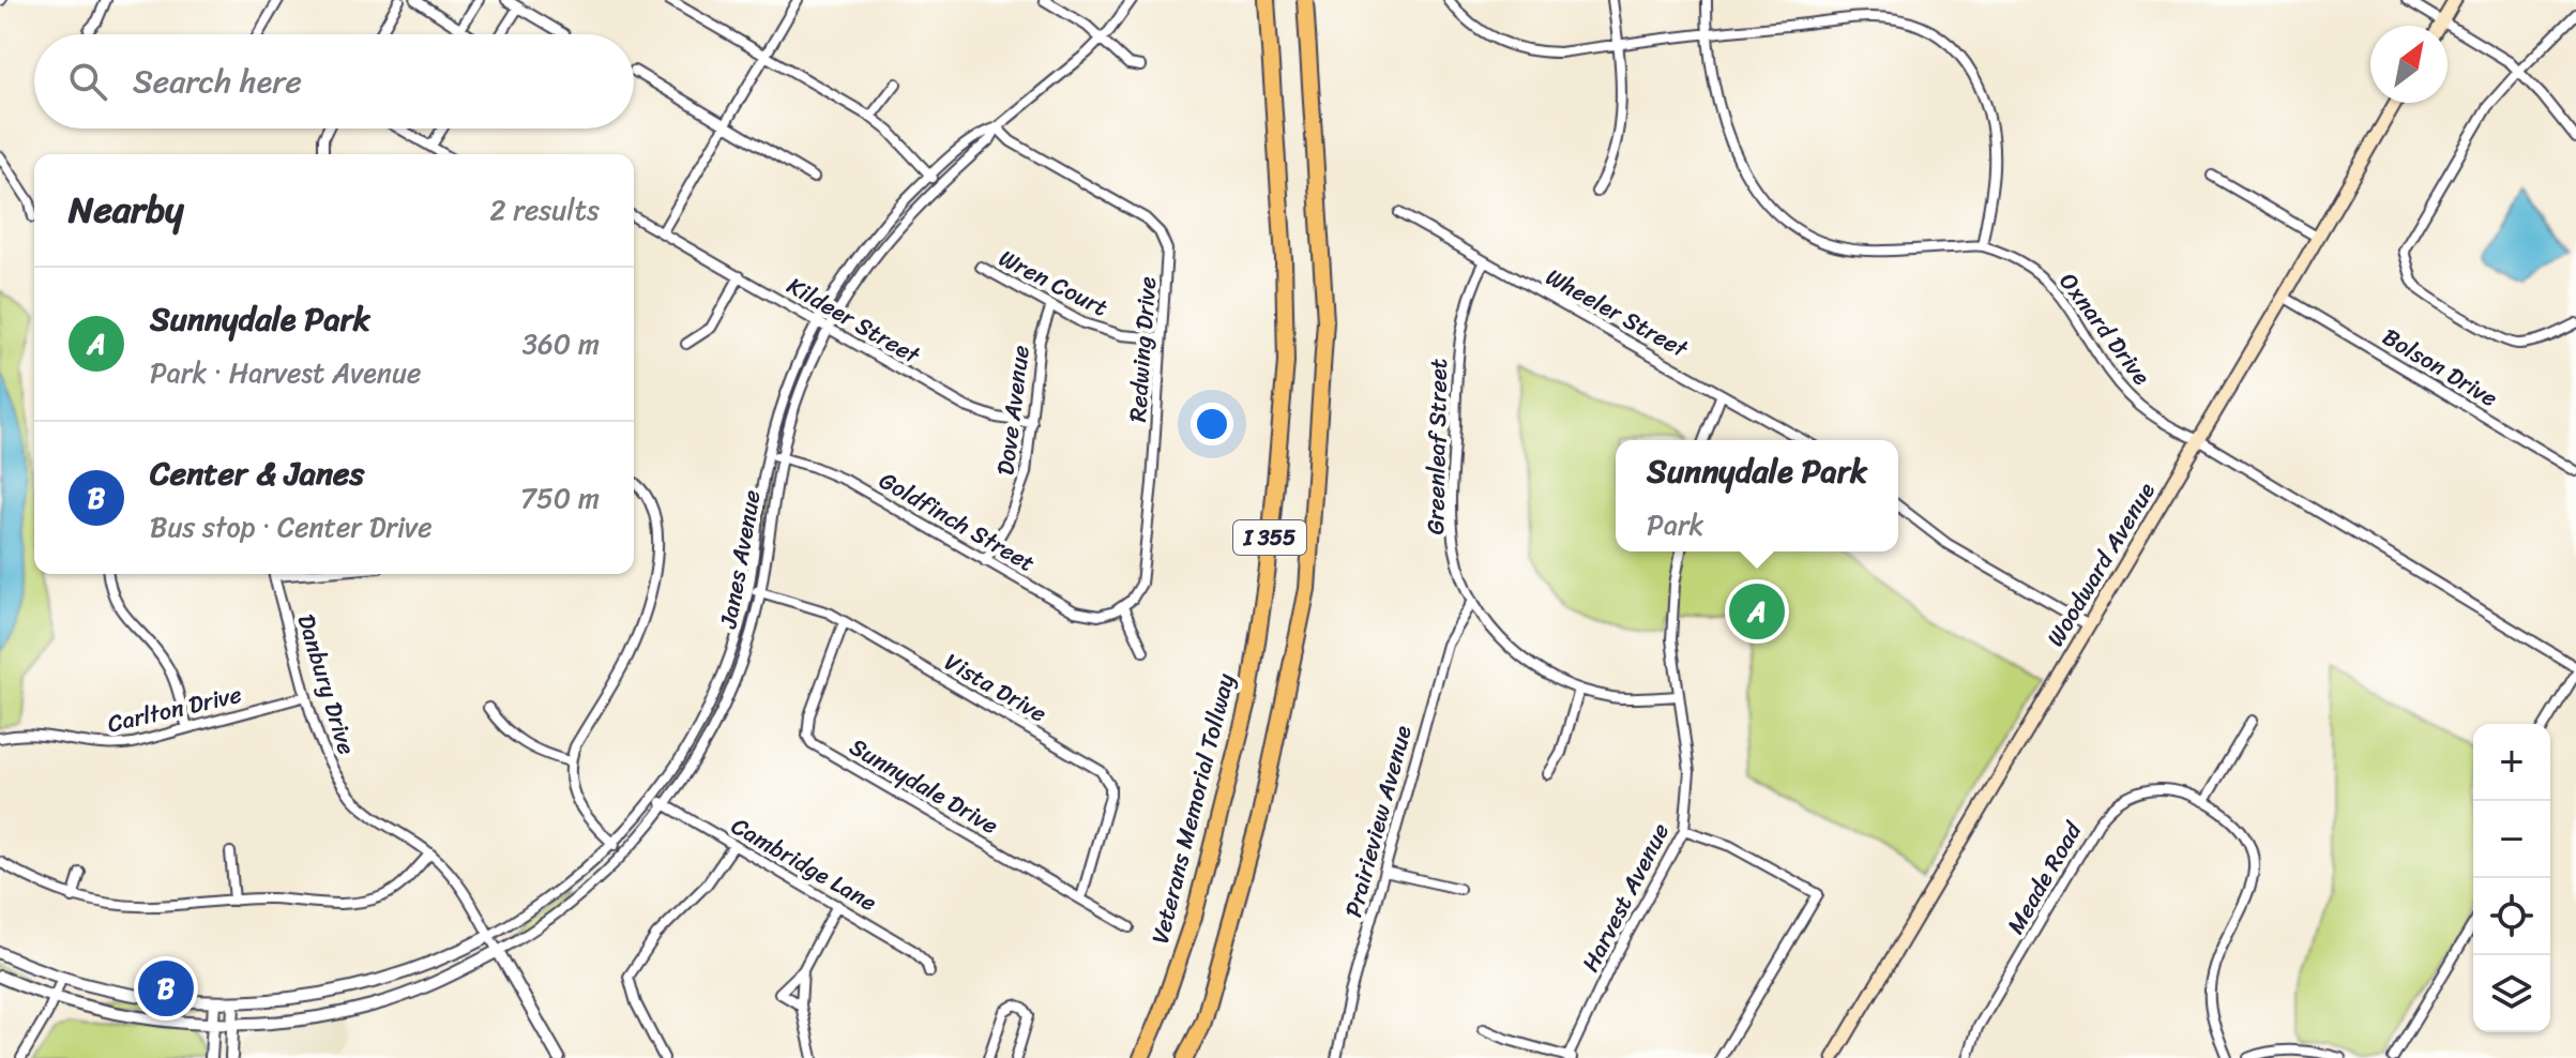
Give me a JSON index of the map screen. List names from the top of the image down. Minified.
{"streets":{"highway":["I 355","Veterans Memorial Tollway"],"main road":["Woodward Avenue"],"street":["Wren Court","Wheeler Street","Kildeer Street","Oxnard Drive","Redwing Drive","Bolson Drive","Dove Avenue","Greenleaf Street","Goldfinch Street","Janes Avenue","Danbury Drive","Vista Drive","Carlton Drive","Sunnydale Drive","Prairieview Avenue","Cambridge Lane","Meade Road","Harvest Avenue"]},"crossings":[["Wren Court","Redwing Drive"],["Wren Court","Dove Avenue"],["Wheeler Street","Greenleaf Street"],["Kildeer Street","Dove Avenue"],["Kildeer Street","Janes Avenue"],["Oxnard Drive","Woodward Avenue"],["Redwing Drive","Goldfinch Street"],["Redwing Drive","Janes Avenue"],["Bolson Drive","Woodward Avenue"],["Dove Avenue","Goldfinch Street"],["Greenleaf Street","Prairieview Avenue"],["Greenleaf Street","Harvest Avenue"],["Goldfinch Street","Janes Avenue"],["Janes Avenue","Danbury Drive"],["Janes Avenue","Vista Drive"],["Janes Avenue","Cambridge Lane"],["Danbury Drive","Carlton Drive"],["Vista Drive","Sunnydale Drive"]],"north":"top right","page":{"search":"Search here","heading":["Nearby","2 results"],"list":[{"mark":"A","name":"Sunnydale Park","note":"Park · Harvest Avenue","value":"360 m"},{"mark":"B","name":"Center & Janes","note":"Bus stop · Center Drive","value":"750 m"}],"popup":["Sunnydale Park","Park"],"pins":["A","B"],"map_buttons":["+","−"]}}
